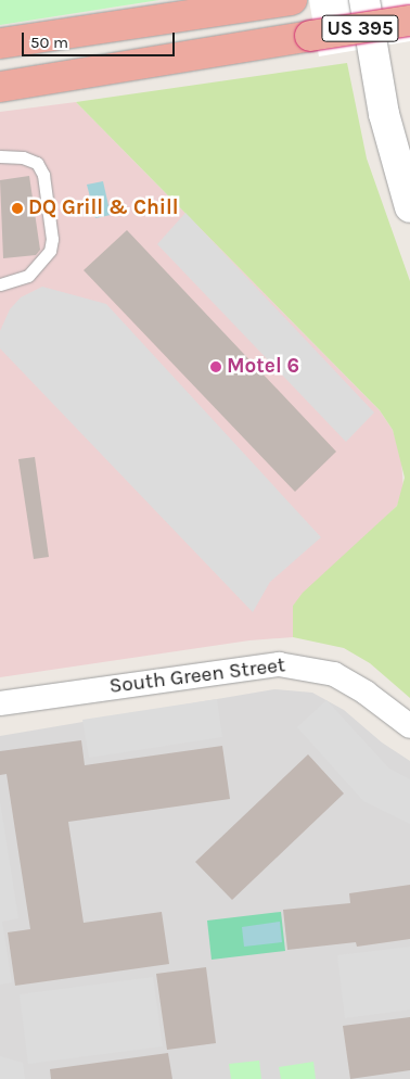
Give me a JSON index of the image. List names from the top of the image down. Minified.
{"streets":{"highway":["US 395"],"street":["South Green Street"]},"places":["DQ Grill & Chill","Motel 6"],"scale_bar":"50 m"}
